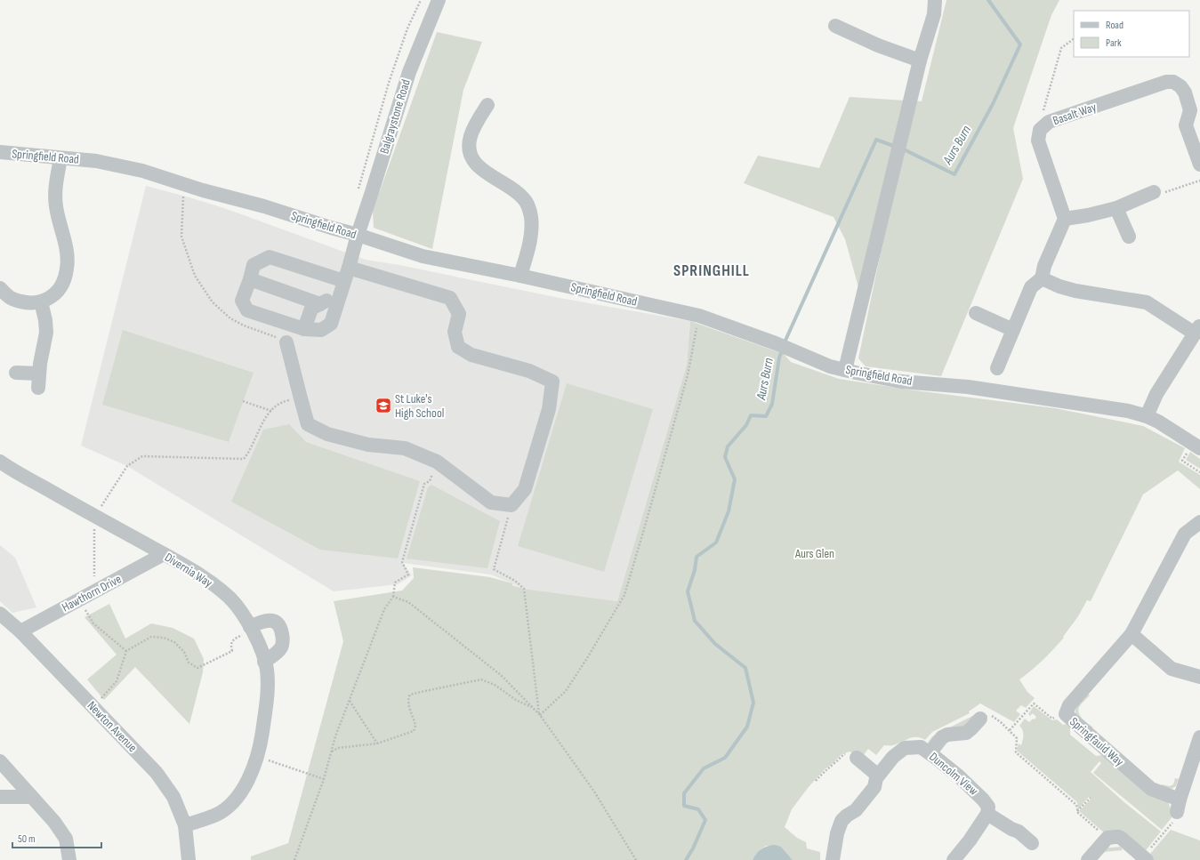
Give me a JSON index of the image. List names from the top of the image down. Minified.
{"streets":{"street":["Basalt Way","Balgraystone Road","Springfield Road","Divernia Way","Hawthorn Drive","Newton Avenue","Springfauld Way","Duncolm View"]},"crossings":[["Balgraystone Road","Springfield Road"],["Divernia Way","Hawthorn Drive"],["Divernia Way","Newton Avenue"],["Hawthorn Drive","Newton Avenue"]],"districts":["SPRINGHILL"],"water":["Aurs Burn"],"parks":["Aurs Glen"],"places":{"school or university":["St Luke's High School"]},"legend":["Road","Park"],"scale_bar":"50 m"}
